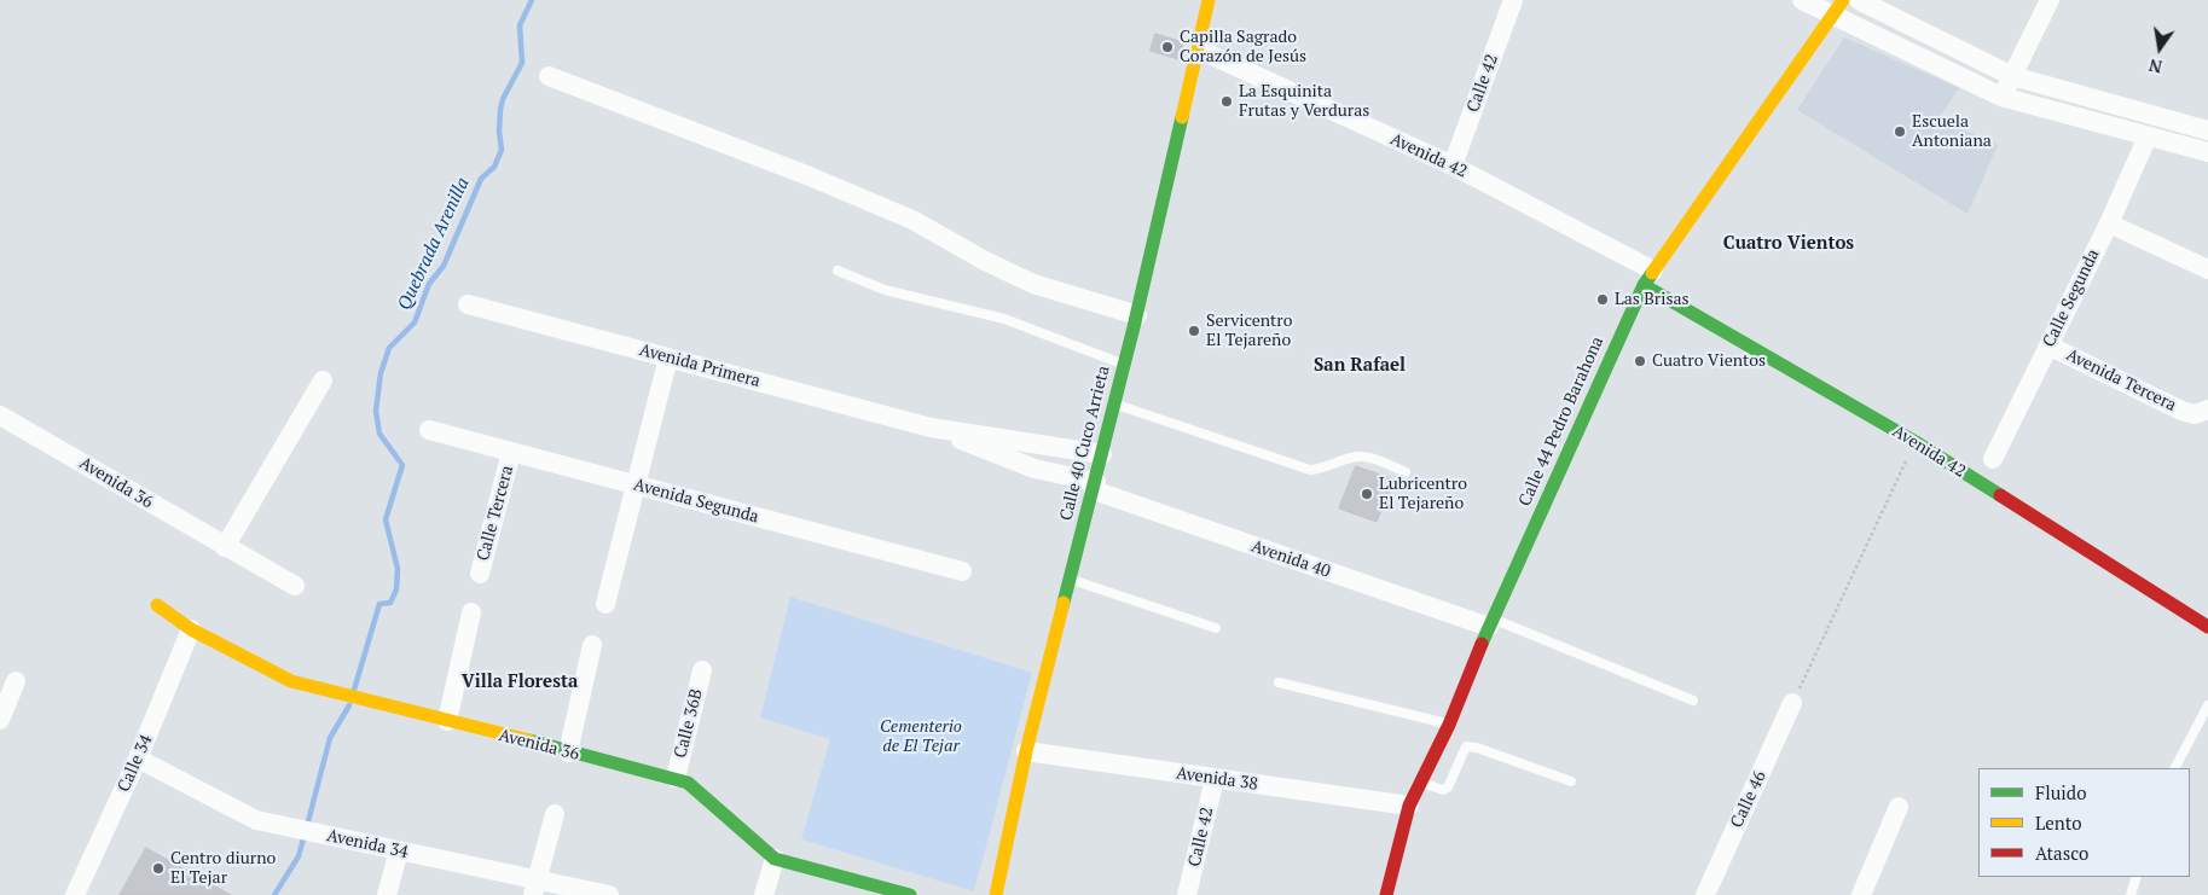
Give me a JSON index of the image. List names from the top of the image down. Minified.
{"streets":{"street":["Calle 42","Avenida 42","Calle Segunda","Avenida Primera","Avenida Tercera","Calle 44 Pedro Barahona","Calle 40 Cuco Arrieta","Avenida 36","Avenida Segunda","Calle Tercera","Avenida 40","Calle 36B","Calle 34","Avenida 38","Calle 46","Avenida 34"]},"crossings":[["Calle 42","Avenida 42"],["Calle 42","Avenida 38"],["Avenida 42","Calle 44 Pedro Barahona"],["Avenida 42","Calle 40 Cuco Arrieta"],["Calle Segunda","Avenida Tercera"],["Avenida Primera","Calle 40 Cuco Arrieta"],["Avenida Primera","Avenida 40"],["Calle 44 Pedro Barahona","Avenida 40"],["Calle 44 Pedro Barahona","Avenida 38"],["Calle 40 Cuco Arrieta","Avenida 40"],["Calle 40 Cuco Arrieta","Avenida 38"],["Avenida 36","Calle 36B"],["Avenida 36","Calle 34"],["Avenida Segunda","Calle Tercera"],["Calle 34","Avenida 34"]],"districts":["Cuatro Vientos","San Rafael","Villa Floresta"],"water":["Quebrada Arenilla"],"parks":["Cementerio de El Tejar"],"places":["Capilla Sagrado Corazón de Jesús","La Esquinita Frutas y Verduras","Escuela Antoniana","Las Brisas","Servicentro El Tejareño","Cuatro Vientos","Lubricentro El Tejareño","Centro diurno El Tejar"],"legend":["Fluido","Lento","Atasco"],"north":"bottom"}
